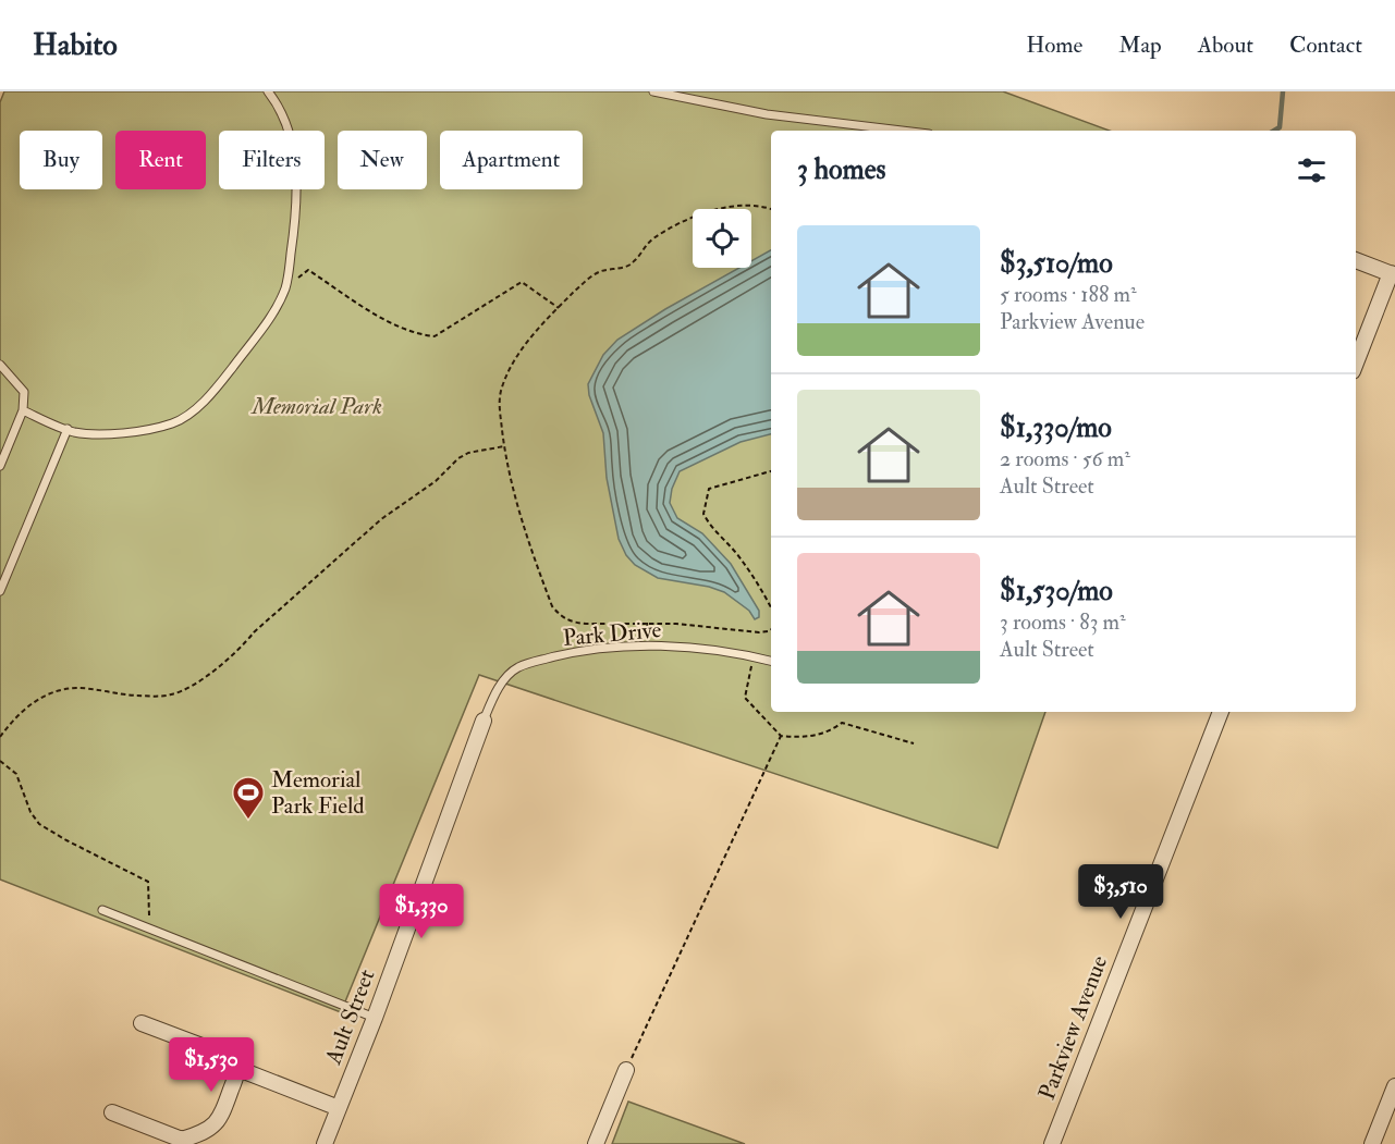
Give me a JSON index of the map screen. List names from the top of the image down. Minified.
{"streets":{"street":["Ault Street","Parkview Avenue"],"lane":["Park Drive"]},"crossings":[["Park Drive","Ault Street"]],"parks":["Memorial Park"],"places":{"sports":["Memorial Park Field"]},"page":{"header":"Habito","nav":["Home","Map","About","Contact"],"chip":["Buy","Rent","Filters","New","Apartment"],"heading":"3 homes","list":[{"name":"$3,510/mo","note":"5 rooms · 188 m² · Parkview Avenue"},{"name":"$1,330/mo","note":"2 rooms · 56 m² · Ault Street"},{"name":"$1,530/mo","note":"3 rooms · 83 m² · Ault Street"}],"price":["$3,510","$1,330","$1,530"]}}
